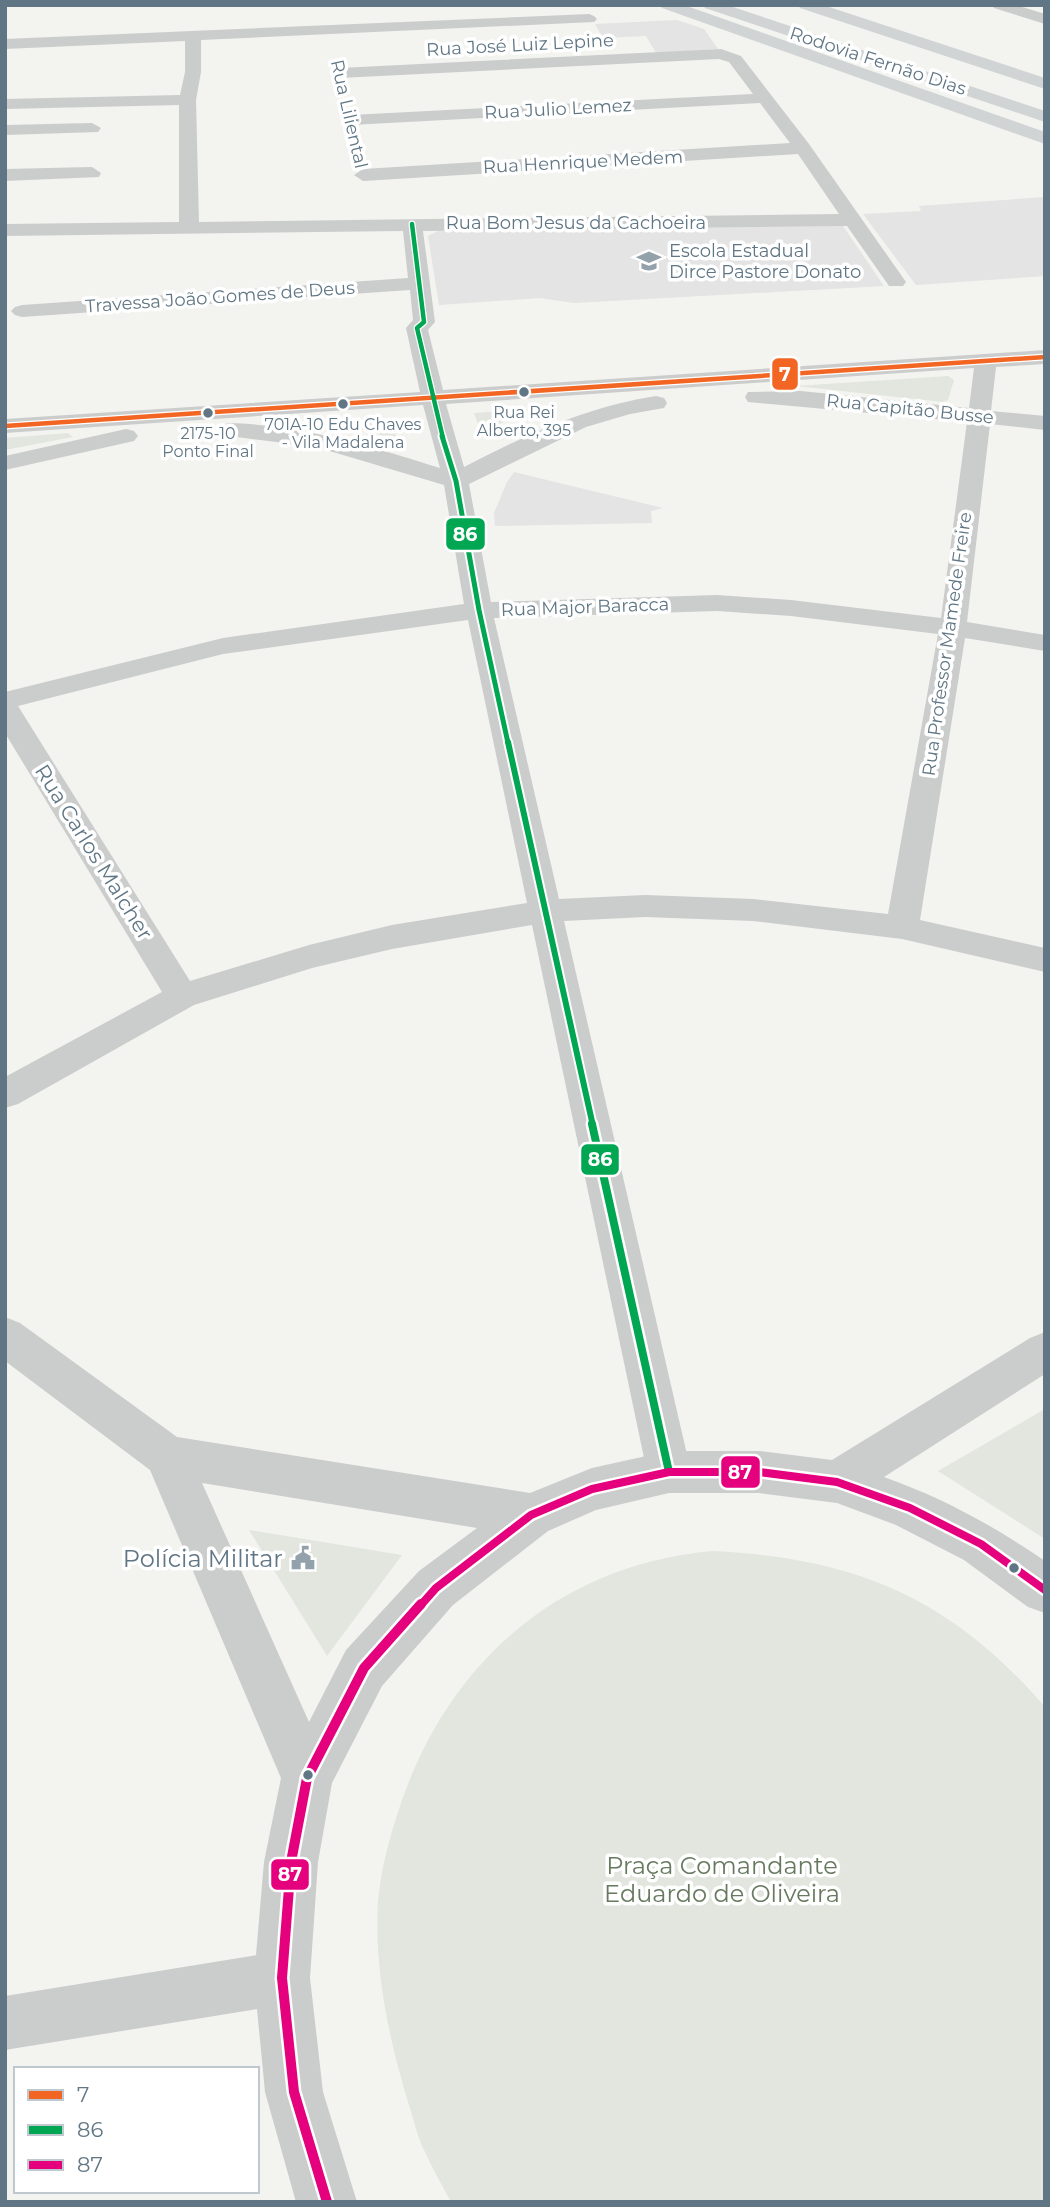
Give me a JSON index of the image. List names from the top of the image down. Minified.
{"streets":{"highway":["Rodovia Fernão Dias"],"street":["Rua José Luiz Lepine","Rua Julio Lemez","Rua Liliental","Rua Henrique Medem","Rua Bom Jesus da Cachoeira","Travessa João Gomes de Deus","Rua Capitão Busse","Rua Major Baracca","Rua Professor Mamede Freire","Rua Carlos Malcher"]},"crossings":[["Rua José Luiz Lepine","Rua Julio Lemez"],["Rua José Luiz Lepine","Rua Liliental"],["Rua José Luiz Lepine","Rua Henrique Medem"],["Rua José Luiz Lepine","Rua Bom Jesus da Cachoeira"],["Rua Julio Lemez","Rua Liliental"],["Rua Liliental","Rua Henrique Medem"],["Rua Capitão Busse","Rua Professor Mamede Freire"],["Rua Major Baracca","Rua Professor Mamede Freire"]],"parks":["Praça Comandante Eduardo de Oliveira"],"places":{"school or university":["Escola Estadual Dirce Pastore Donato"],"other":["Rua Rei Alberto, 395","701A-10 Edu Chaves - Vila Madalena","2175-10 Ponto Final"],"public building":["Polícia Militar"]},"lines":["transit line 86","transit line 7","transit line 87"],"legend":["7","86","87"]}
